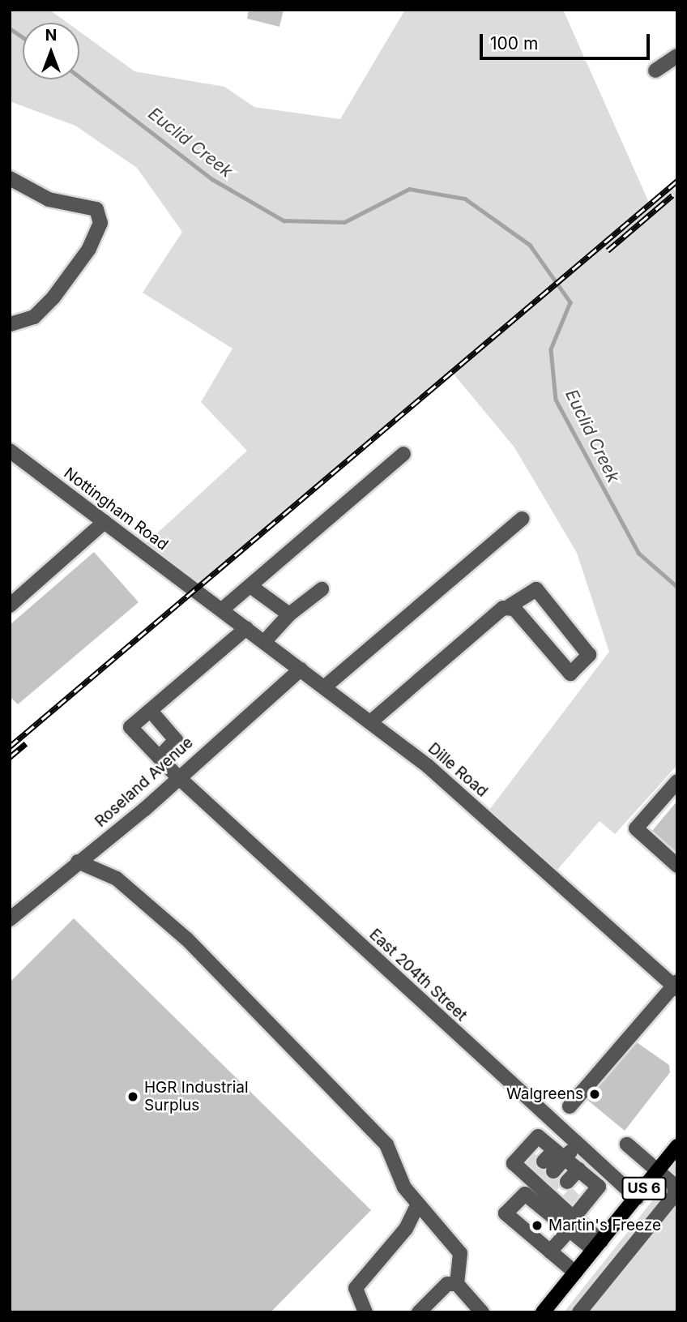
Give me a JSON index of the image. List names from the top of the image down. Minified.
{"streets":{"main road":["US 6"],"street":["Nottingham Road","Dille Road","Roseland Avenue","East 204th Street"]},"crossings":[["Nottingham Road","Dille Road"],["Dille Road","Roseland Avenue"],["Roseland Avenue","East 204th Street"],["East 204th Street","US 6"]],"water":["Euclid Creek"],"places":["Walgreens","HGR Industrial Surplus","Martin's Freeze"],"scale_bar":"100 m","north":"top"}
